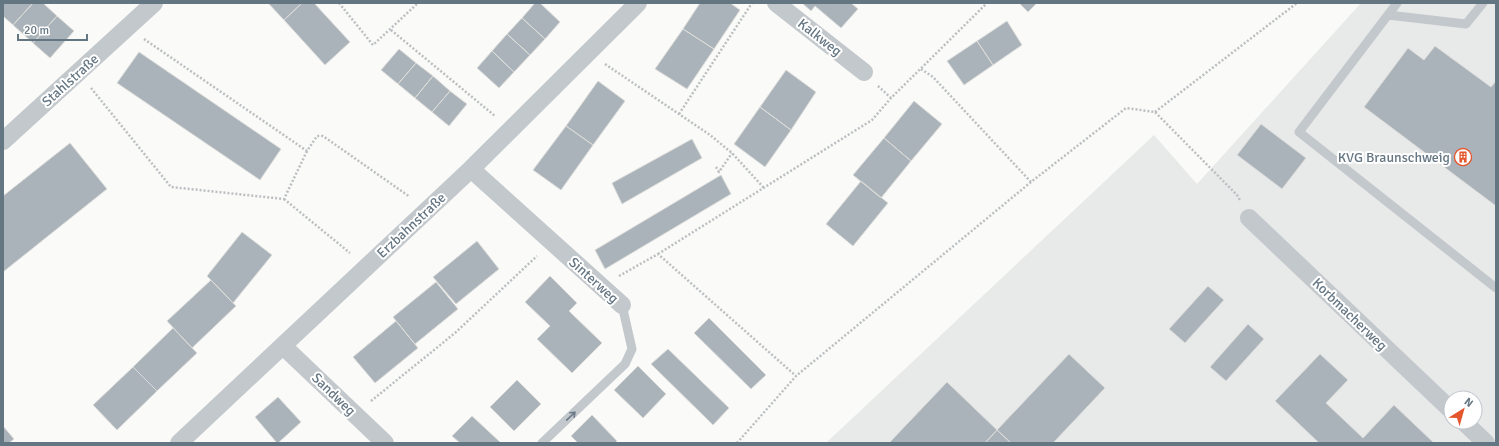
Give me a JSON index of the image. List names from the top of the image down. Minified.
{"streets":{"street":["Kalkweg","Stahlstraße","Erzbahnstraße","Sinterweg","Korbmacherweg","Sandweg"]},"crossings":[["Erzbahnstraße","Sinterweg"],["Erzbahnstraße","Sandweg"]],"one_way":["Sinterweg"],"places":{"building":["KVG Braunschweig"]},"scale_bar":"20 m","north":"top right"}
